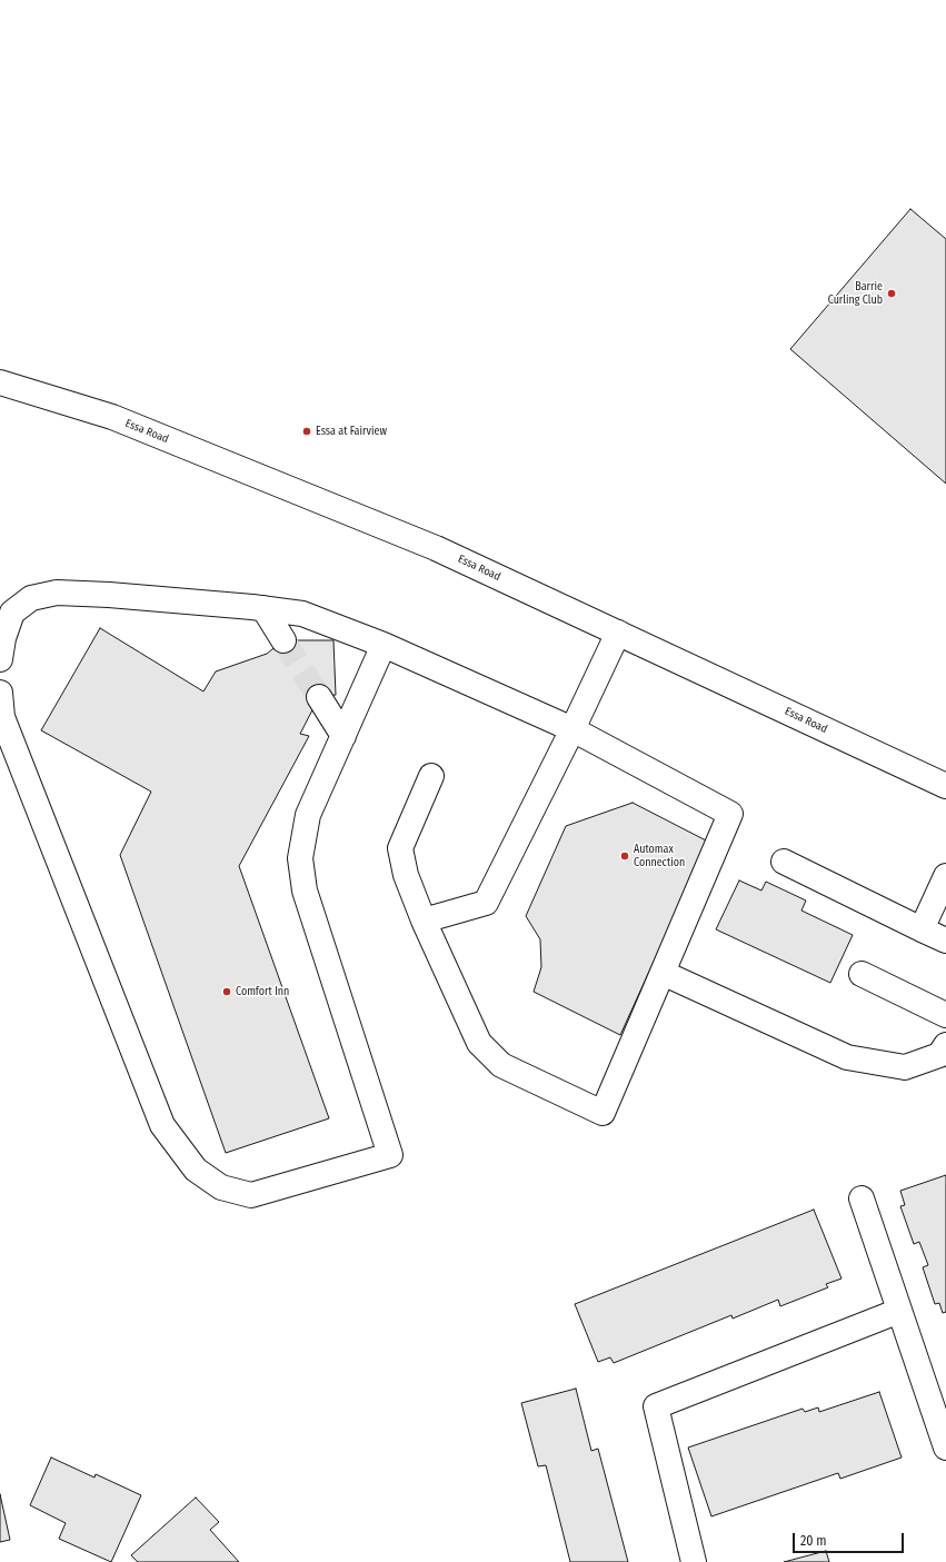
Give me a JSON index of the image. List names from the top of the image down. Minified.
{"streets":{"main road":["Essa Road"]},"places":["Barrie Curling Club","Essa at Fairview","Automax Connection","Comfort Inn"],"scale_bar":"20 m"}
